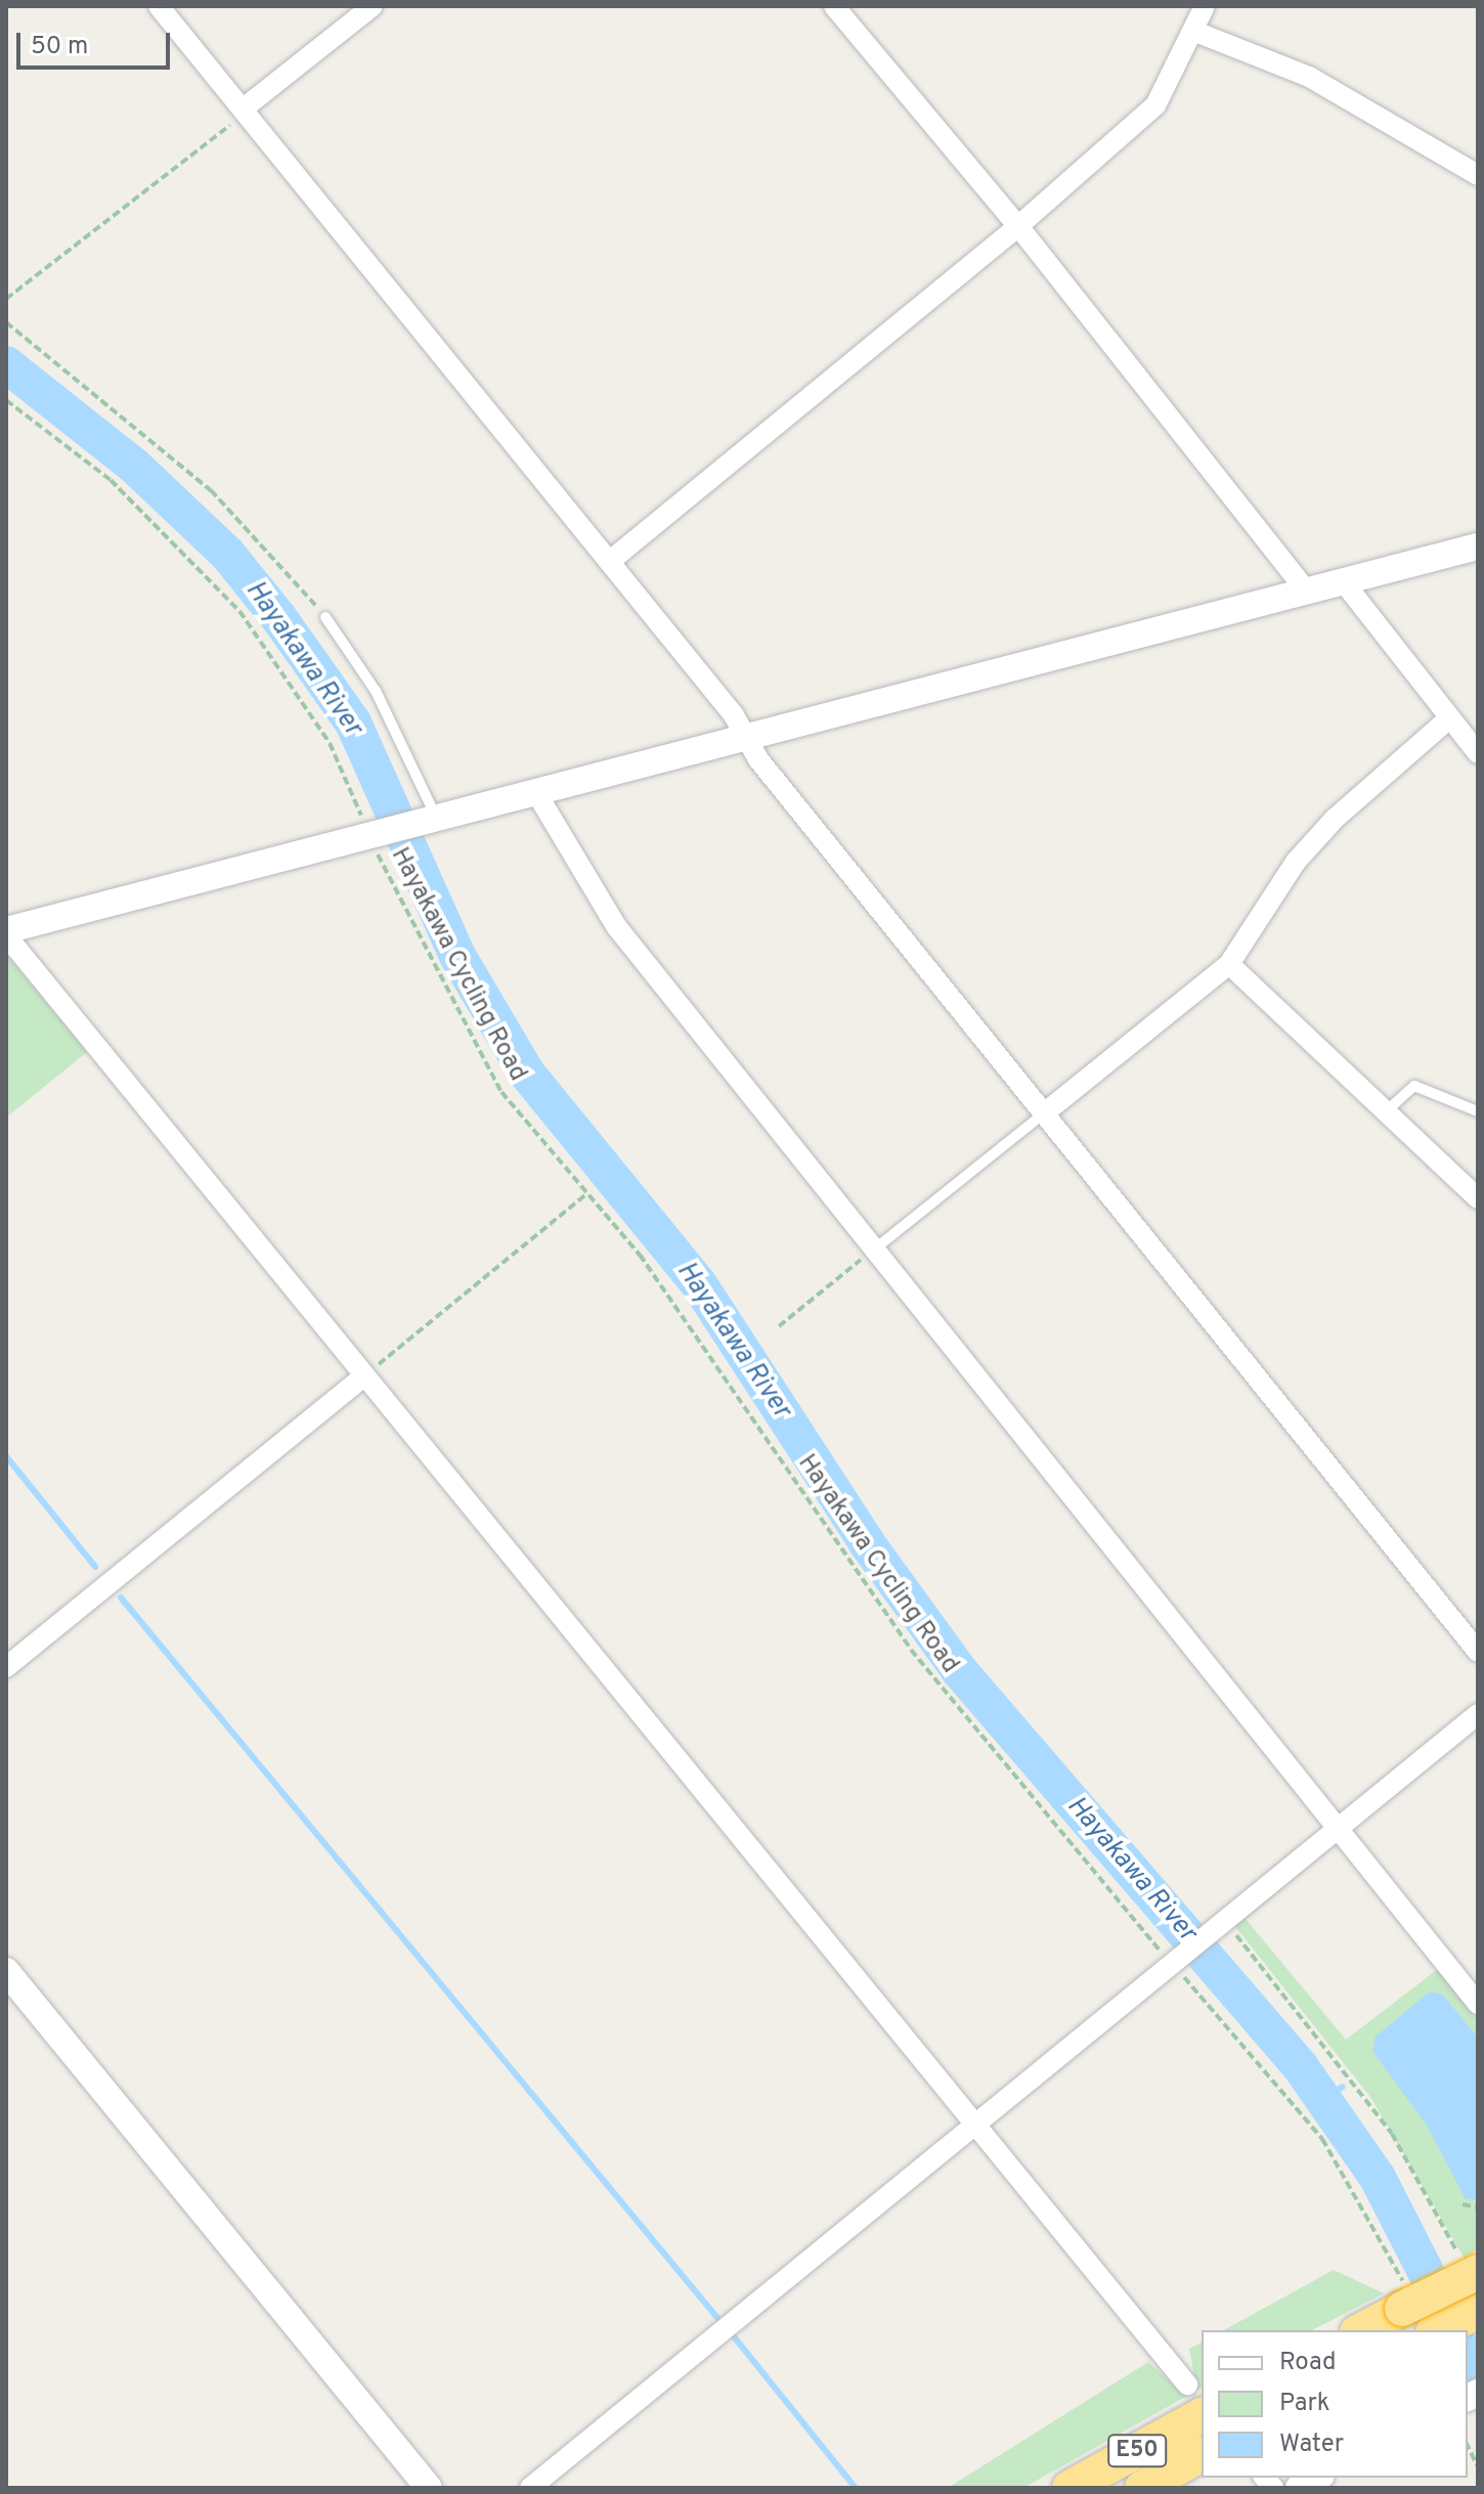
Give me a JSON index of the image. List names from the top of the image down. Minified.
{"streets":{"highway":["E50"],"path":["Hayakawa Cycling Road"]},"water":["Hayakawa River"],"legend":["Road","Park","Water"],"scale_bar":"50 m"}
